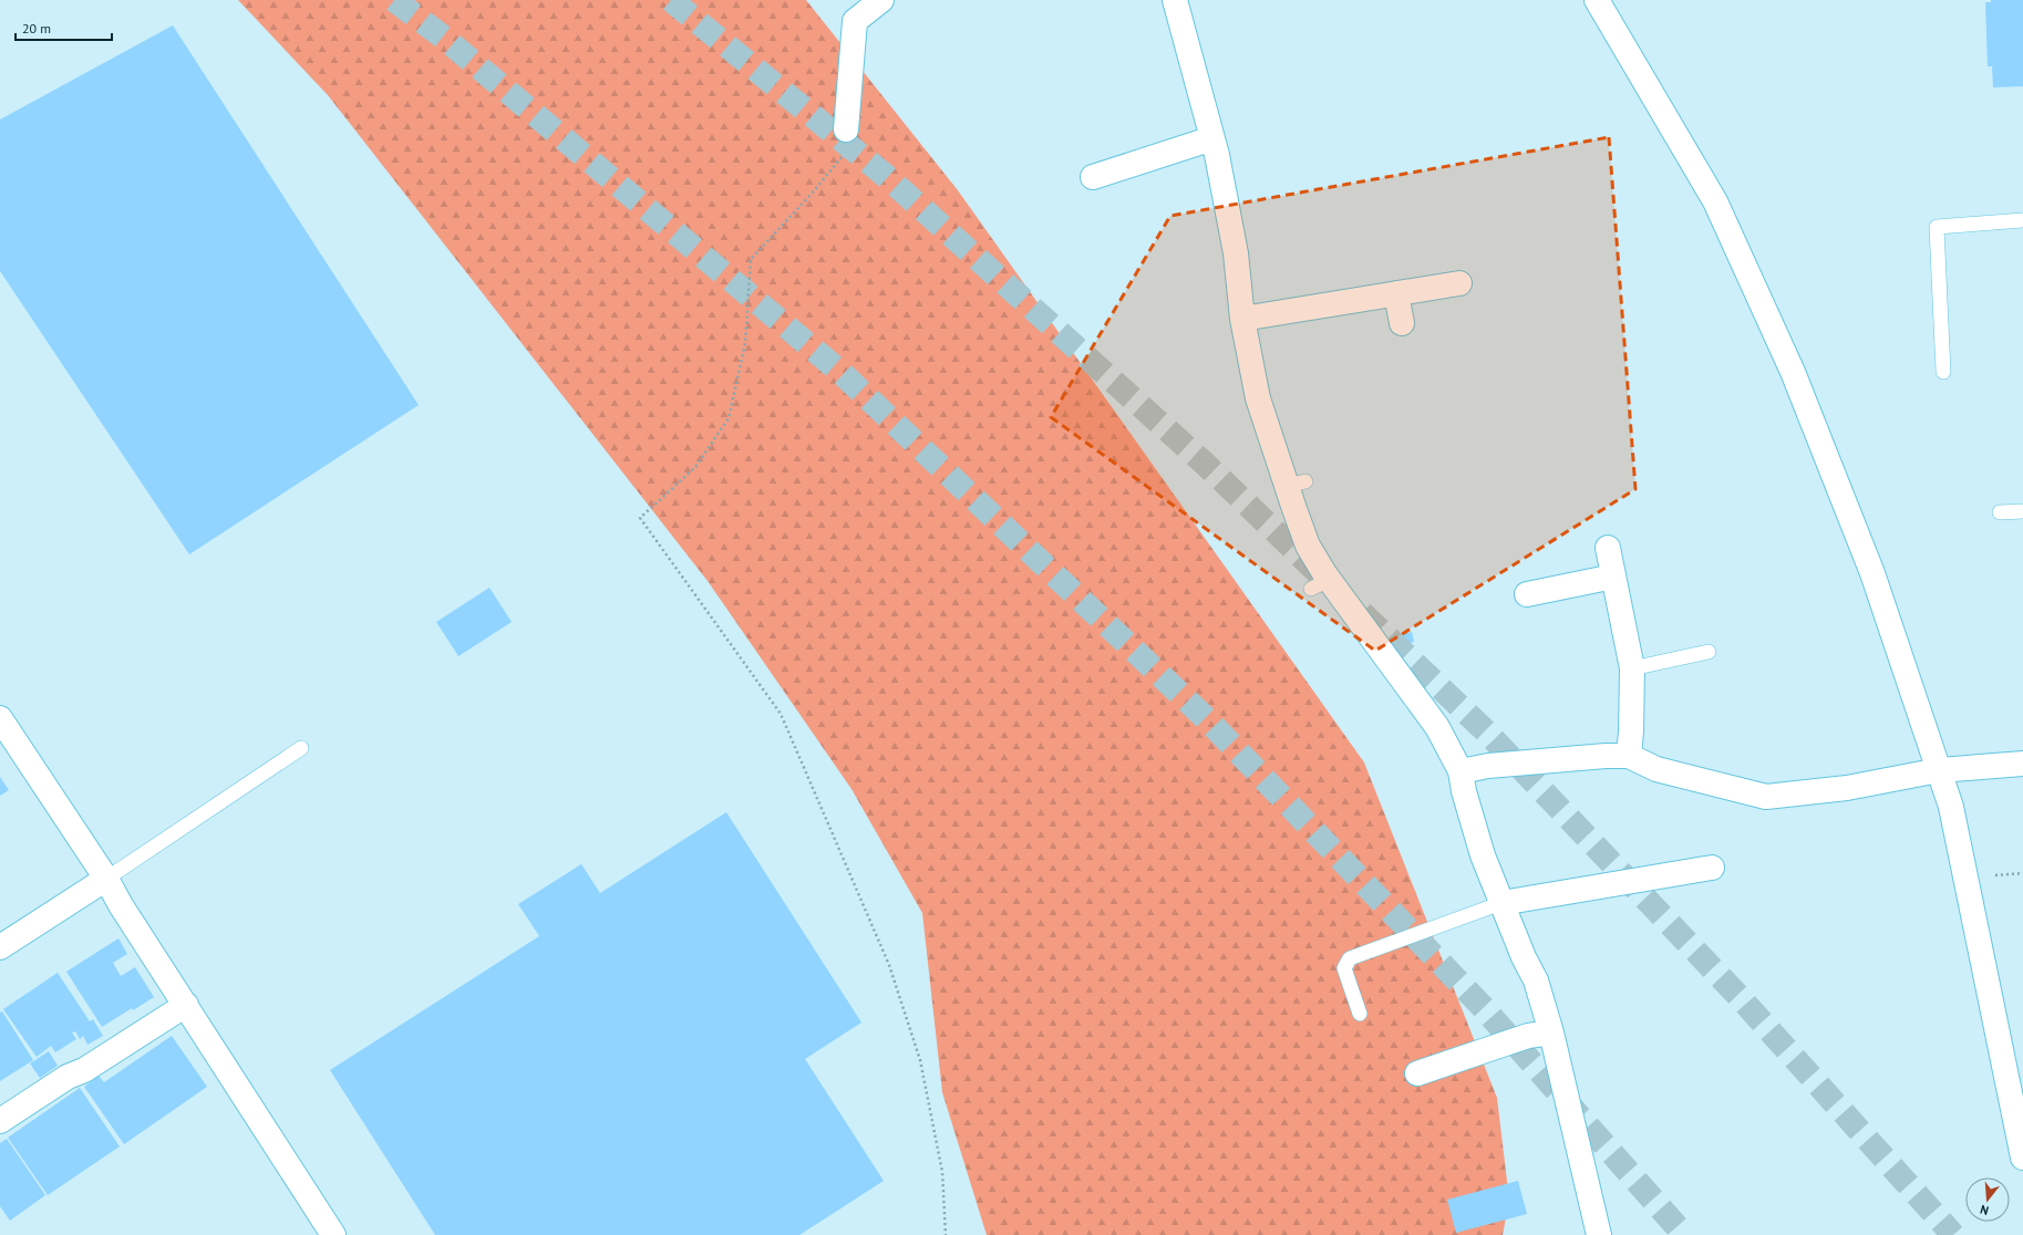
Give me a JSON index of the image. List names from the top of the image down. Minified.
{"scale_bar":"20 m","north":"bottom"}
